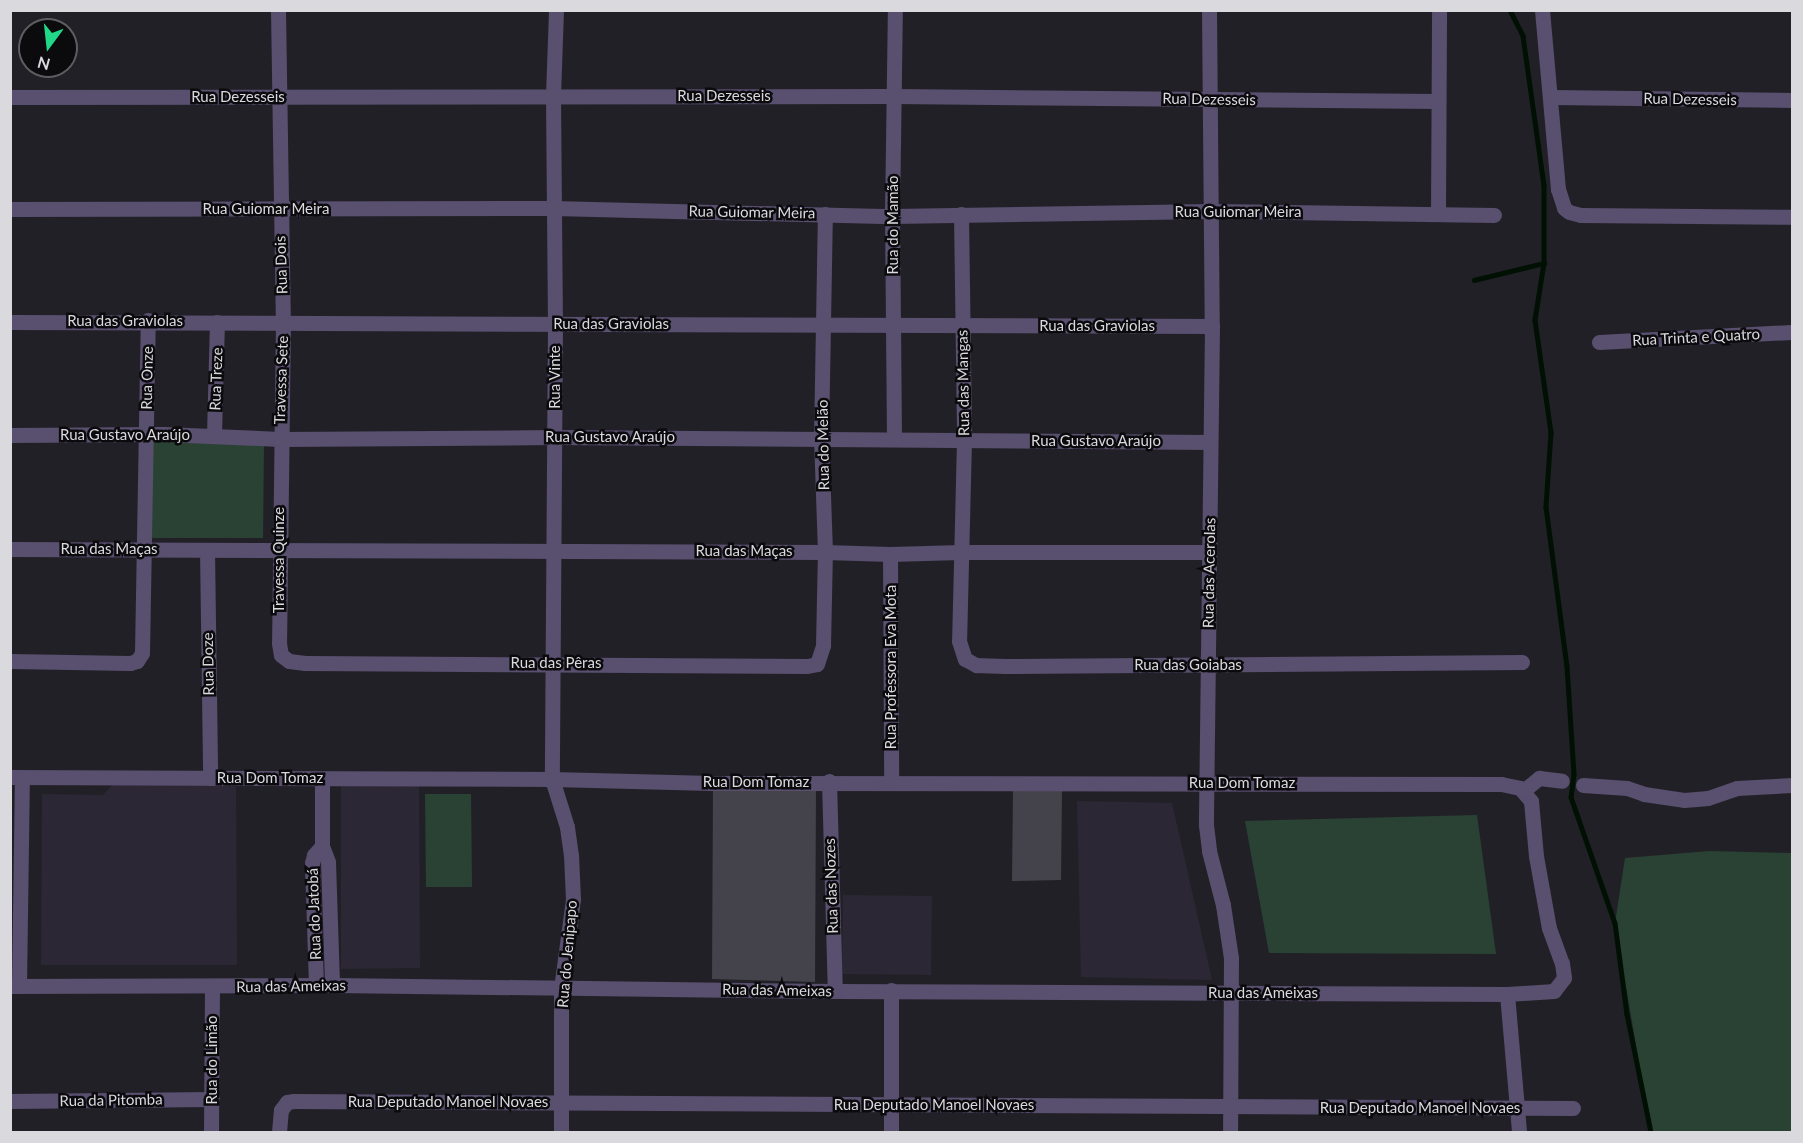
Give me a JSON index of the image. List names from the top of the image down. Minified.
{"streets":{"street":["Rua Dezesseis","Rua Guiomar Meira","Rua do Mamão","Rua Dois","Rua das Graviolas","Rua Trinta e Quatro","Rua Vinte","Rua Onze","Rua Treze","Travessa Sete","Rua das Mangas","Rua Gustavo Araújo","Rua do Melão","Rua das Maças","Travessa Quinze","Rua das Acerolas","Rua das Pêras","Rua Doze","Rua das Goiabas","Rua Professora Eva Mota","Rua Dom Tomaz","Rua das Nozes","Rua do Jatobá","Rua do Jenipapo","Rua das Ameixas","Rua do Limão","Rua da Pitomba","Rua Deputado Manoel Novaes"]},"crossings":[["Rua Dezesseis","Rua do Mamão"],["Rua Dezesseis","Rua Vinte"],["Rua Dezesseis","Rua das Acerolas"],["Rua Guiomar Meira","Rua do Mamão"],["Rua Guiomar Meira","Rua Dois"],["Rua Guiomar Meira","Rua Vinte"],["Rua Guiomar Meira","Rua das Mangas"],["Rua Guiomar Meira","Rua do Melão"],["Rua Guiomar Meira","Rua das Acerolas"],["Rua do Mamão","Rua das Graviolas"],["Rua do Mamão","Rua Gustavo Araújo"],["Rua Dois","Rua das Graviolas"],["Rua Dois","Travessa Sete"],["Rua das Graviolas","Rua Vinte"],["Rua das Graviolas","Rua Onze"],["Rua das Graviolas","Rua Treze"],["Rua das Graviolas","Travessa Sete"],["Rua das Graviolas","Rua das Mangas"],["Rua das Graviolas","Rua do Melão"],["Rua das Graviolas","Rua das Acerolas"],["Rua Vinte","Rua Gustavo Araújo"],["Rua Vinte","Rua das Maças"],["Rua Vinte","Rua das Pêras"],["Rua Vinte","Rua Dom Tomaz"],["Rua Vinte","Rua do Jenipapo"],["Rua Onze","Rua Gustavo Araújo"],["Rua Onze","Rua das Maças"],["Rua Treze","Rua Gustavo Araújo"],["Travessa Sete","Rua Gustavo Araújo"],["Travessa Sete","Travessa Quinze"],["Rua das Mangas","Rua Gustavo Araújo"],["Rua das Mangas","Rua das Maças"],["Rua das Mangas","Rua das Goiabas"],["Rua Gustavo Araújo","Rua do Melão"],["Rua Gustavo Araújo","Travessa Quinze"],["Rua Gustavo Araújo","Rua das Acerolas"],["Rua do Melão","Rua das Maças"],["Rua do Melão","Rua das Pêras"],["Rua das Maças","Travessa Quinze"],["Rua das Maças","Rua das Acerolas"],["Rua das Maças","Rua Doze"],["Rua das Maças","Rua das Goiabas"],["Rua das Maças","Rua Professora Eva Mota"],["Travessa Quinze","Rua das Pêras"],["Rua das Acerolas","Rua das Goiabas"],["Rua das Acerolas","Rua Dom Tomaz"],["Rua das Acerolas","Rua das Ameixas"],["Rua das Acerolas","Rua Deputado Manoel Novaes"],["Rua Doze","Rua Dom Tomaz"],["Rua Professora Eva Mota","Rua Dom Tomaz"],["Rua Dom Tomaz","Rua das Nozes"],["Rua Dom Tomaz","Rua do Jatobá"],["Rua Dom Tomaz","Rua do Jenipapo"],["Rua Dom Tomaz","Rua das Ameixas"],["Rua das Nozes","Rua das Ameixas"],["Rua do Jatobá","Rua das Ameixas"],["Rua do Jenipapo","Rua das Ameixas"],["Rua do Jenipapo","Rua Deputado Manoel Novaes"],["Rua das Ameixas","Rua do Limão"],["Rua do Limão","Rua da Pitomba"]],"north":"bottom"}
